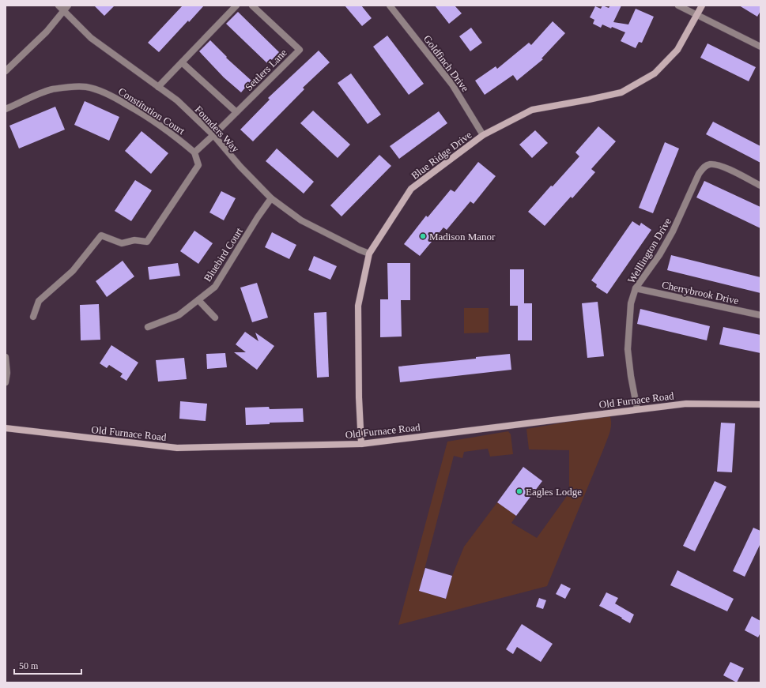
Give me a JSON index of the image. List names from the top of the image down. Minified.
{"streets":{"street":["Goldfinch Drive","Settlers Lane","Constitution Court","Founders Way","Blue Ridge Drive","Welllington Drive","Bluebird Court","Cherrybrook Drive","Old Furnace Road"]},"crossings":[["Goldfinch Drive","Blue Ridge Drive"],["Settlers Lane","Constitution Court"],["Settlers Lane","Founders Way"],["Founders Way","Blue Ridge Drive"],["Founders Way","Bluebird Court"],["Blue Ridge Drive","Old Furnace Road"],["Welllington Drive","Cherrybrook Drive"],["Welllington Drive","Old Furnace Road"]],"places":["Madison Manor","Eagles Lodge"],"scale_bar":"50 m"}
